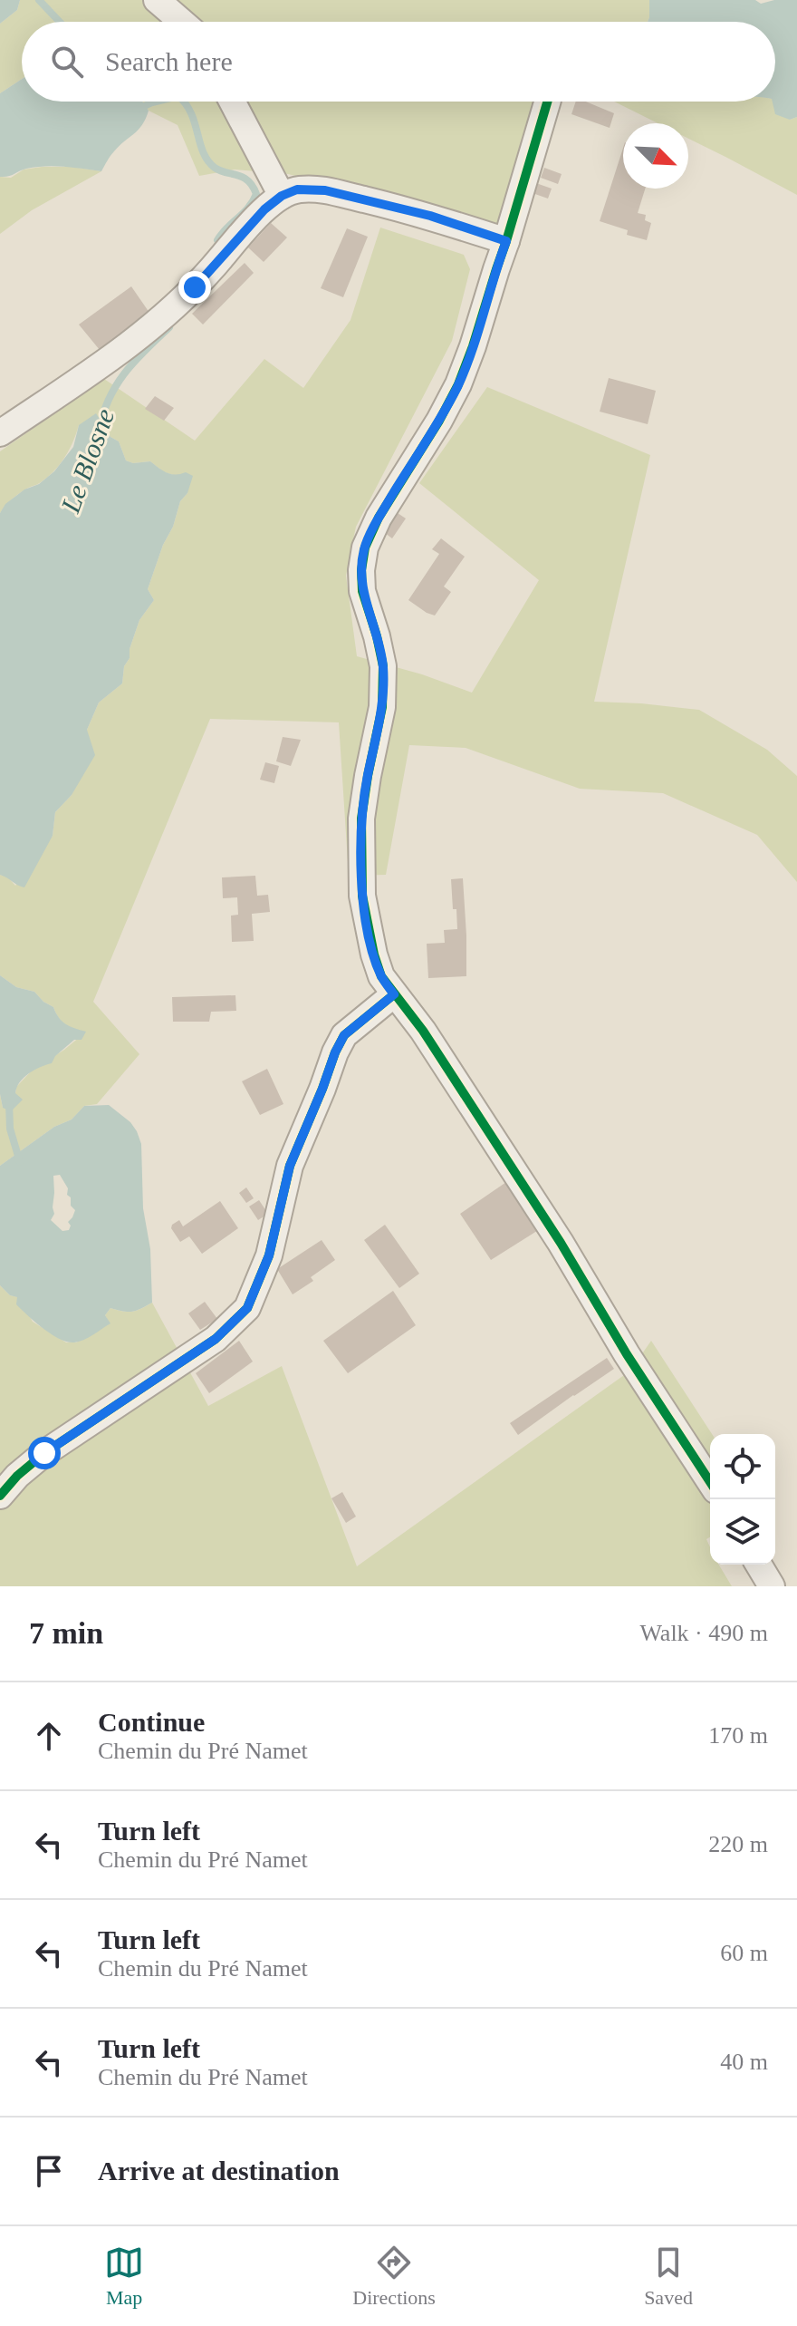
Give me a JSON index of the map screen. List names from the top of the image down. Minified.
{"water":["Le Blosne"],"north":"bottom right","page":{"search":"Search here","heading":["7 min","Walk · 490 m"],"list":[["Continue","Chemin du Pré Namet","170 m"],["Turn left","Chemin du Pré Namet","220 m"],["Turn left","Chemin du Pré Namet","60 m"],["Turn left","Chemin du Pré Namet","40 m"],"Arrive at destination"],"nav":["Map","Directions","Saved"]}}
